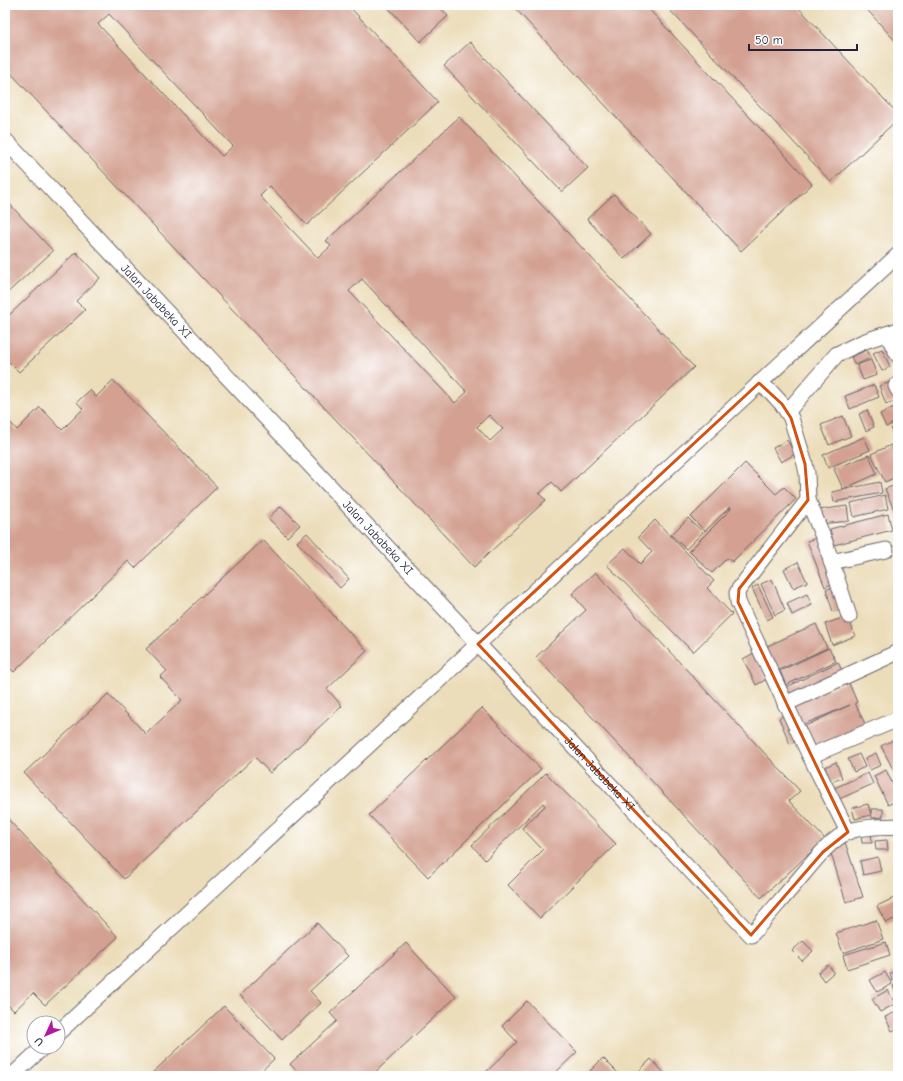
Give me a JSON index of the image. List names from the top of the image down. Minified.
{"streets":{"street":["Jalan Jababeka XI"]},"scale_bar":"50 m","north":"bottom left"}
